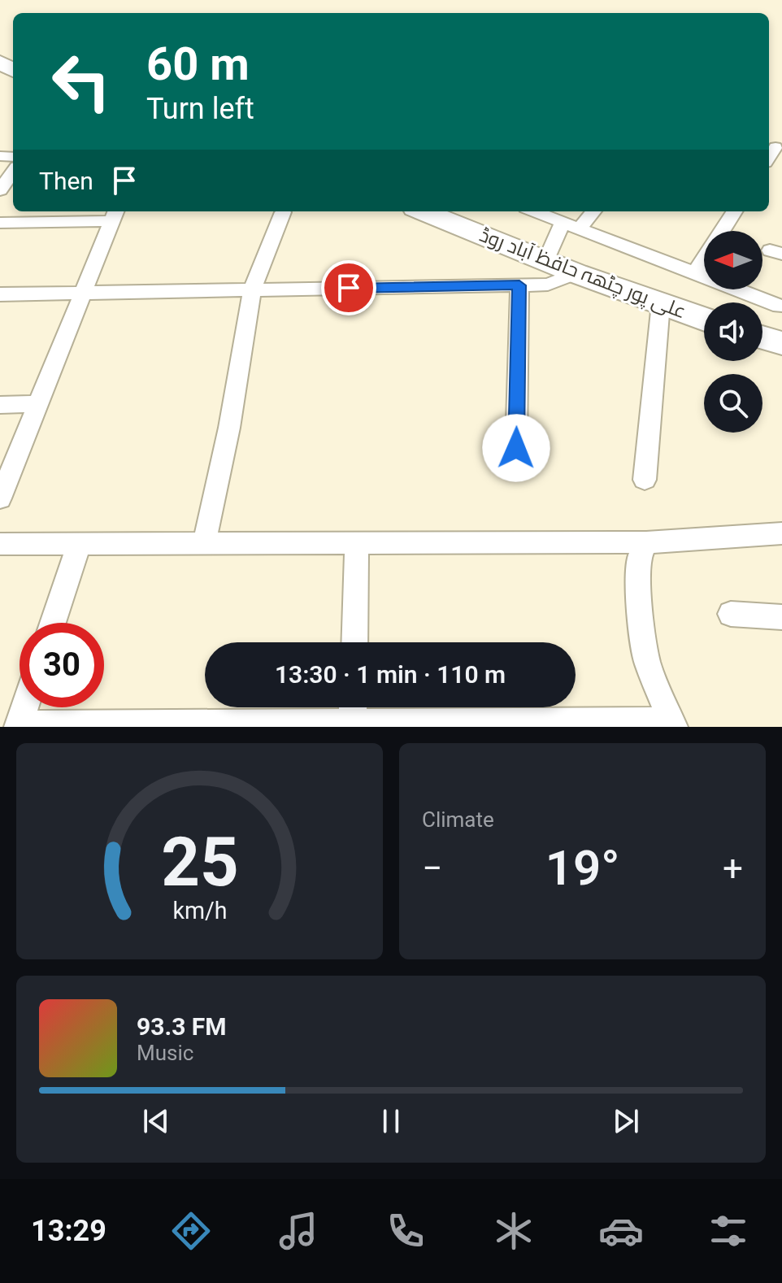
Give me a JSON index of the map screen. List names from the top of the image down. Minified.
{"streets":{"main road":["علی پور چٹھہ حافظ آباد روڈ"]},"north":"left","page":{"turn":["60 m","Turn left"],"then":"Then","limit":"30","trip":"13:30 · 1 min · 110 m","tile":"Climate","heat":["−","19°","+"],"song":["93.3 FM","Music"],"tabs":"13:29","gauge":["25","km/h"]}}
